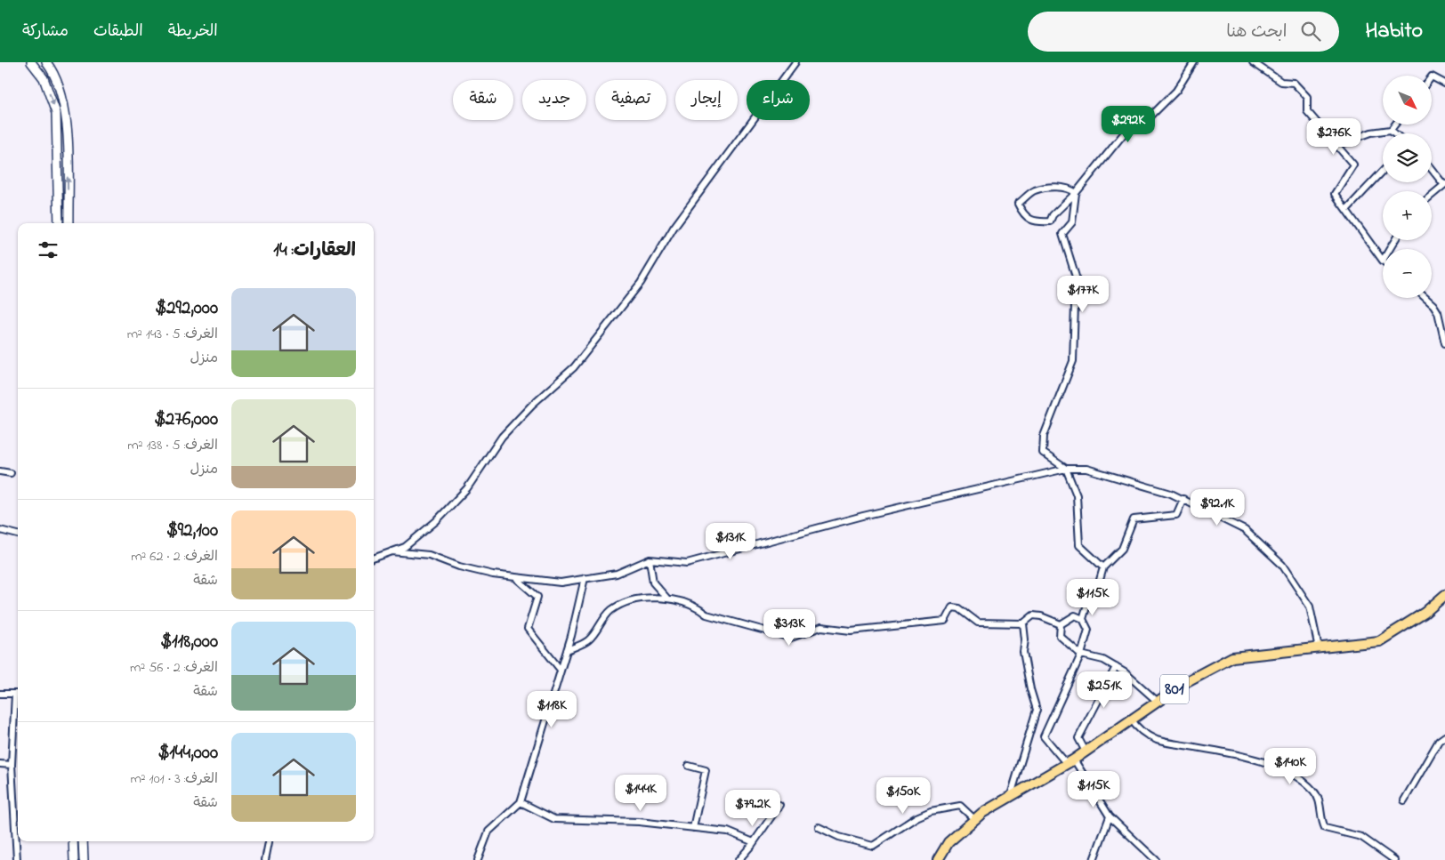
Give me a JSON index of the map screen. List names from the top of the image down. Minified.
{"streets":{"main road":["801"]},"north":"bottom right","page":{"header":"Habito","search":"ابحث هنا","nav":["الخريطة","الطبقات","مشاركة"],"map_buttons":["+","−"],"chip":["شراء","إيجار","تصفية","جديد","شقة"],"price":["$292K","$276K","$177K","$92.1K","$131K","$115K","$313K","$251K","$118K","$140K","$115K","$144K","$150K","$79.2K"],"heading":"العقارات: 14","list":[{"name":"$292,000","note":"الغرف: 5 · 143 m² · منزل"},{"name":"$276,000","note":"الغرف: 5 · 138 m² · منزل"},{"name":"$92,100","note":"الغرف: 2 · 62 m² · شقة"},{"name":"$118,000","note":"الغرف: 2 · 56 m² · شقة"},{"name":"$144,000","note":"الغرف: 3 · 101 m² · شقة"}]}}
